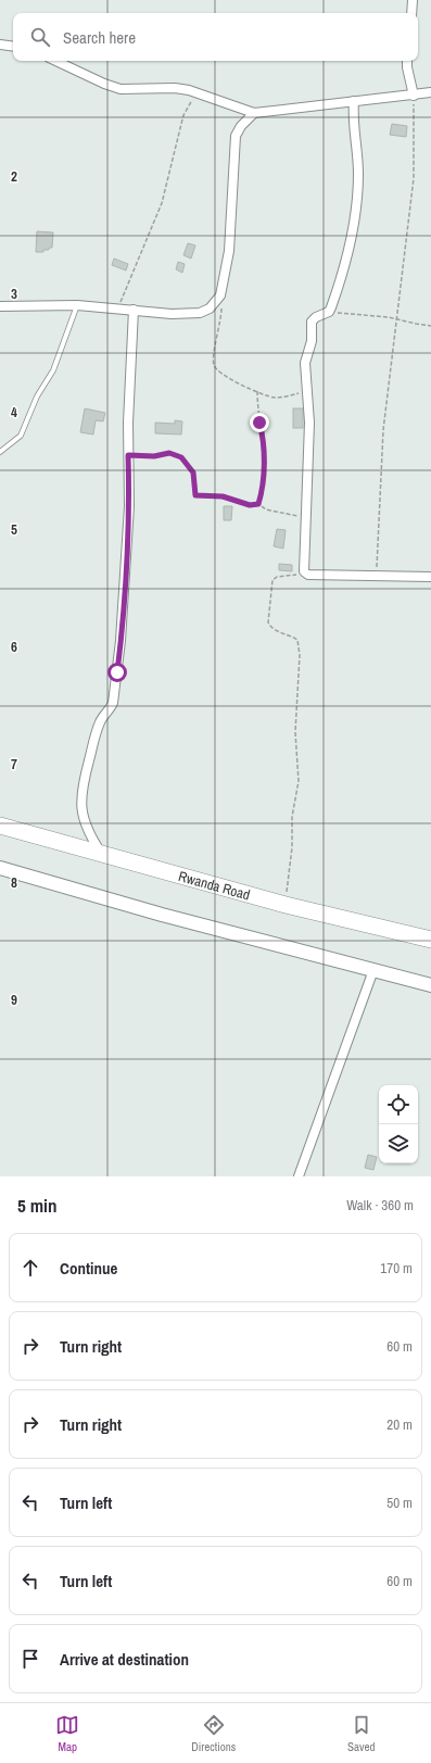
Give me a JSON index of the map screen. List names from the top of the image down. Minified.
{"streets":{"highway":["Rwanda Road"]},"page":{"search":"Search here","heading":["5 min","Walk · 360 m"],"list":[["Continue","170 m"],["Turn right","60 m"],["Turn right","20 m"],["Turn left","50 m"],["Turn left","60 m"],"Arrive at destination"],"nav":["Map","Directions","Saved"]},"grid":{"rows":["2","3","4","5","6","7","8","9"]}}
